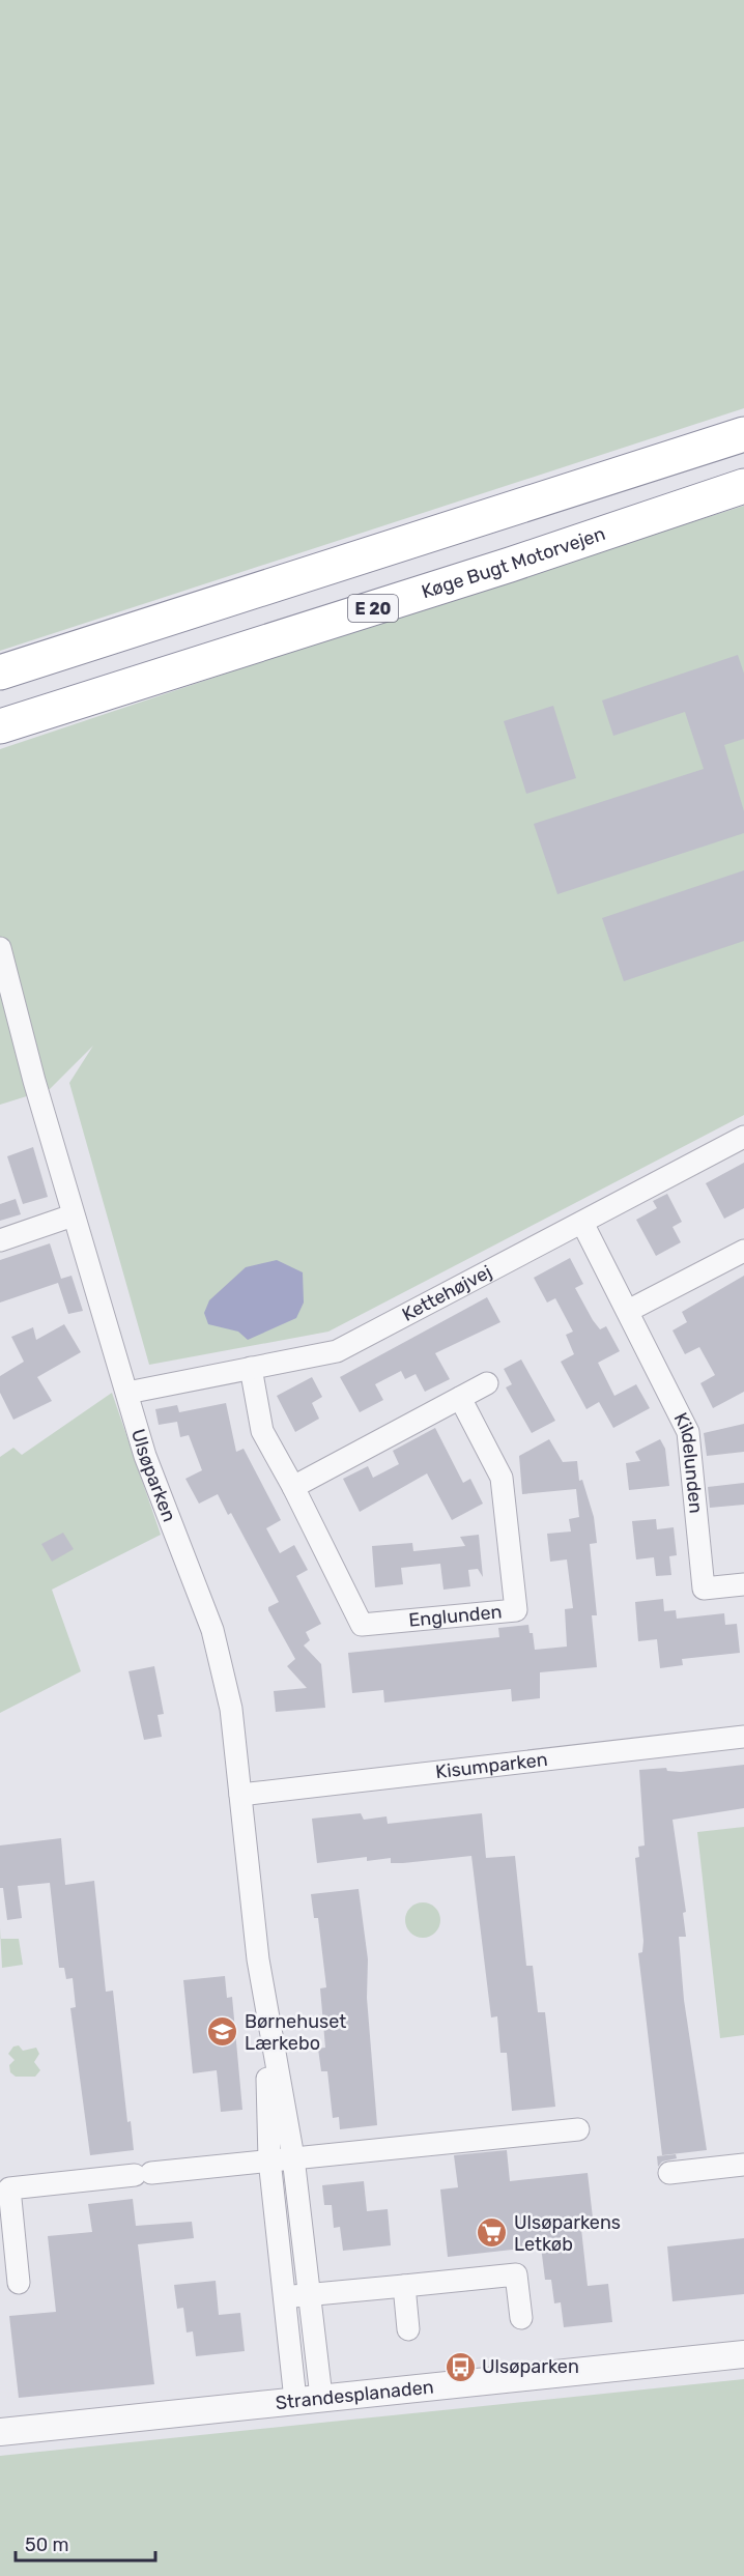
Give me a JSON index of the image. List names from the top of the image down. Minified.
{"streets":{"highway":["Køge Bugt Motorvejen","E 20"],"street":["Kettehøjvej","Kildelunden","Ulsøparken","Englunden","Kisumparken","Strandesplanaden"]},"crossings":[["Kettehøjvej","Kildelunden"],["Kettehøjvej","Ulsøparken"],["Kettehøjvej","Englunden"],["Ulsøparken","Kisumparken"],["Ulsøparken","Strandesplanaden"]],"places":{"school or university":["Børnehuset Lærkebo"],"supermarket":["Ulsøparkens Letkøb"],"bus stop":["Ulsøparken"]},"scale_bar":"50 m"}
